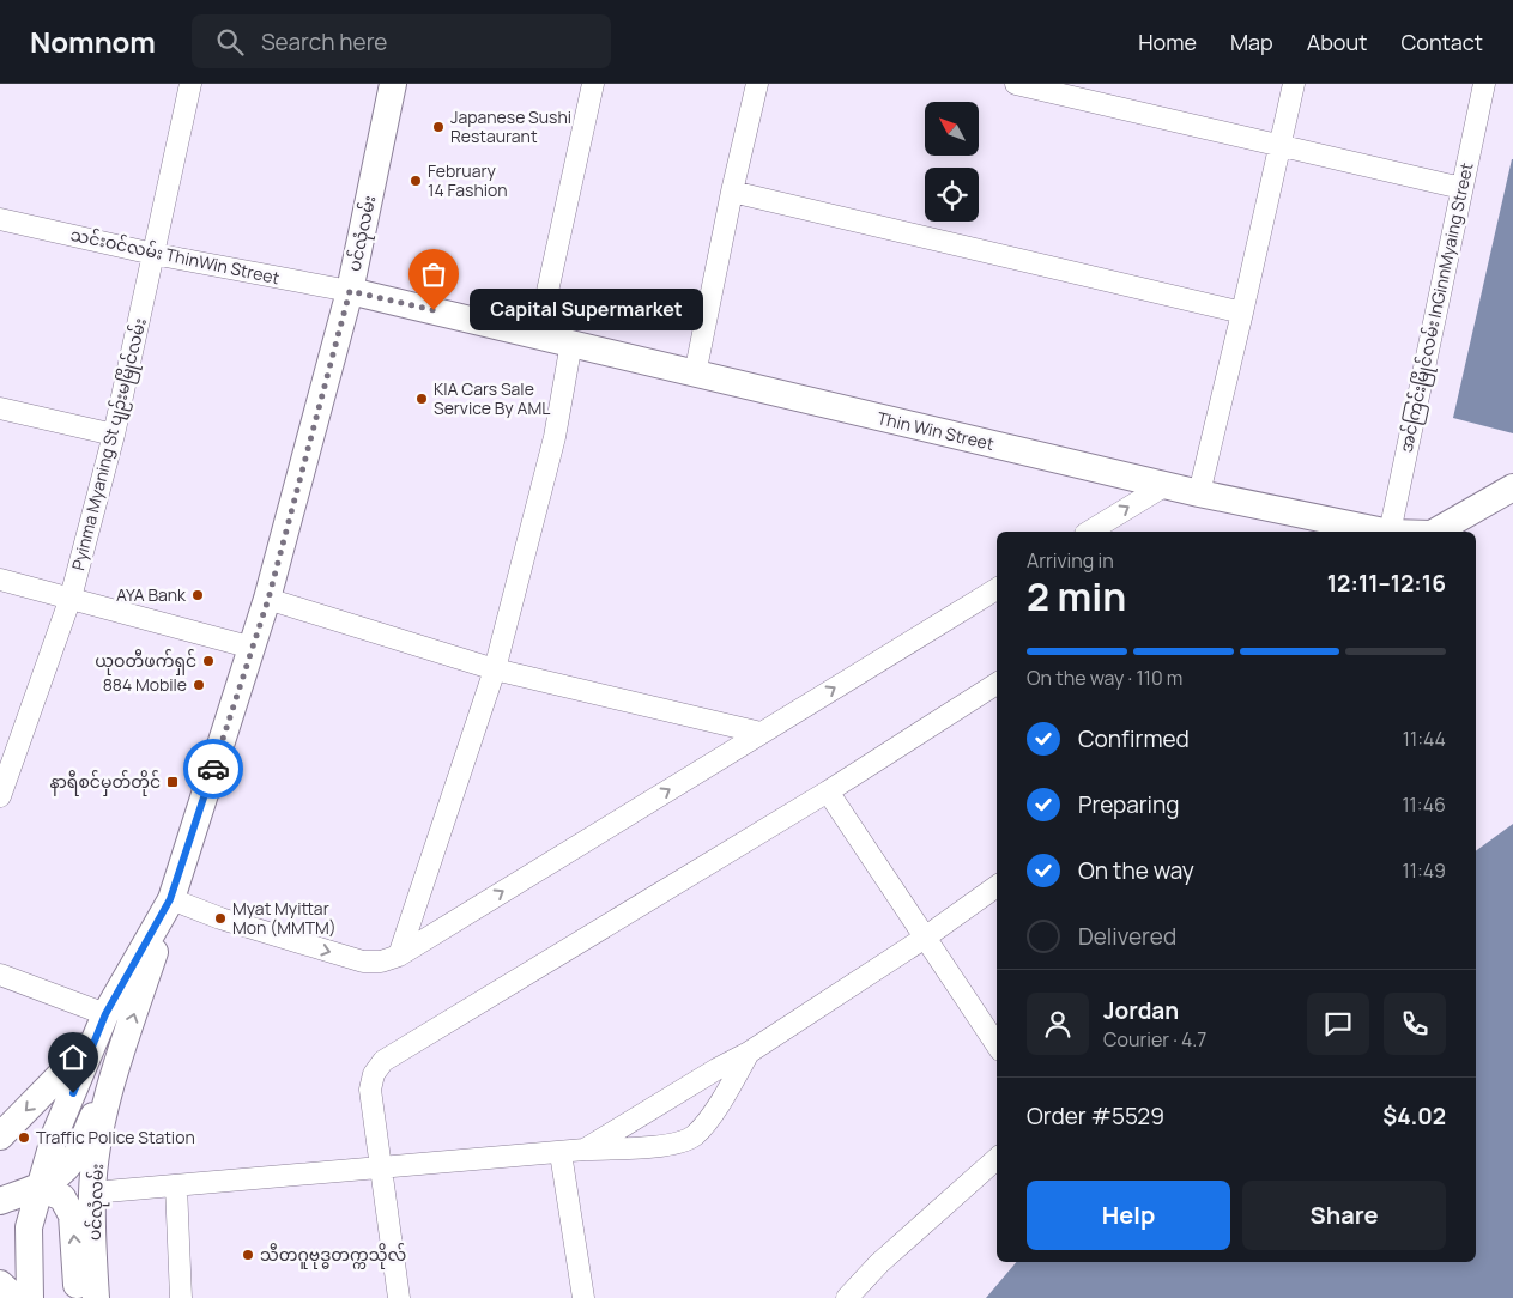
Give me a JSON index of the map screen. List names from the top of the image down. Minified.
{"streets":{"main road":["ပင်လုံလမ်း","Thin Win Street"],"street":["သင်းဝင်လမ်း ThinWin Street","အင်ကြင်းမြိုင်လမ်း InGinnMyaing Street","Pyinma Myaning St ပျဉ်းမမြိုင်လမ်း"]},"crossings":[["ပင်လုံလမ်း","သင်းဝင်လမ်း ThinWin Street"],["ပင်လုံလမ်း","Thin Win Street"],["သင်းဝင်လမ်း ThinWin Street","Thin Win Street"],["သင်းဝင်လမ်း ThinWin Street","Pyinma Myaning St ပျဉ်းမမြိုင်လမ်း"]],"places":{"other":["Japanese Sushi Restaurant","February 14 Fashion","Capital Supermarket","KIA Cars Sale Service By AML","AYA Bank","ယုဝတီဖက်ရှင်","884 Mobile","Myat Myittar Mon (MMTM)","Traffic Police Station","သီတဂူဗုဒ္ဓတက္ကသိုလ်"],"transit":["နာရီစင်မှတ်တိုင်"]},"north":"top left","page":{"header":"Nomnom","search":"Search here","nav":["Home","Map","About","Contact"],"bubble":"Capital Supermarket","heading":["2 min","Arriving in","12:11–12:16"],"panel":["Jordan","Courier · 4.7","Order #5529","$4.02"],"bar":"On the way · 110 m","list":[["Confirmed","11:44"],["Preparing","11:46"],["On the way","11:49"],"Delivered"],"buttons":["Help","Share"]}}
